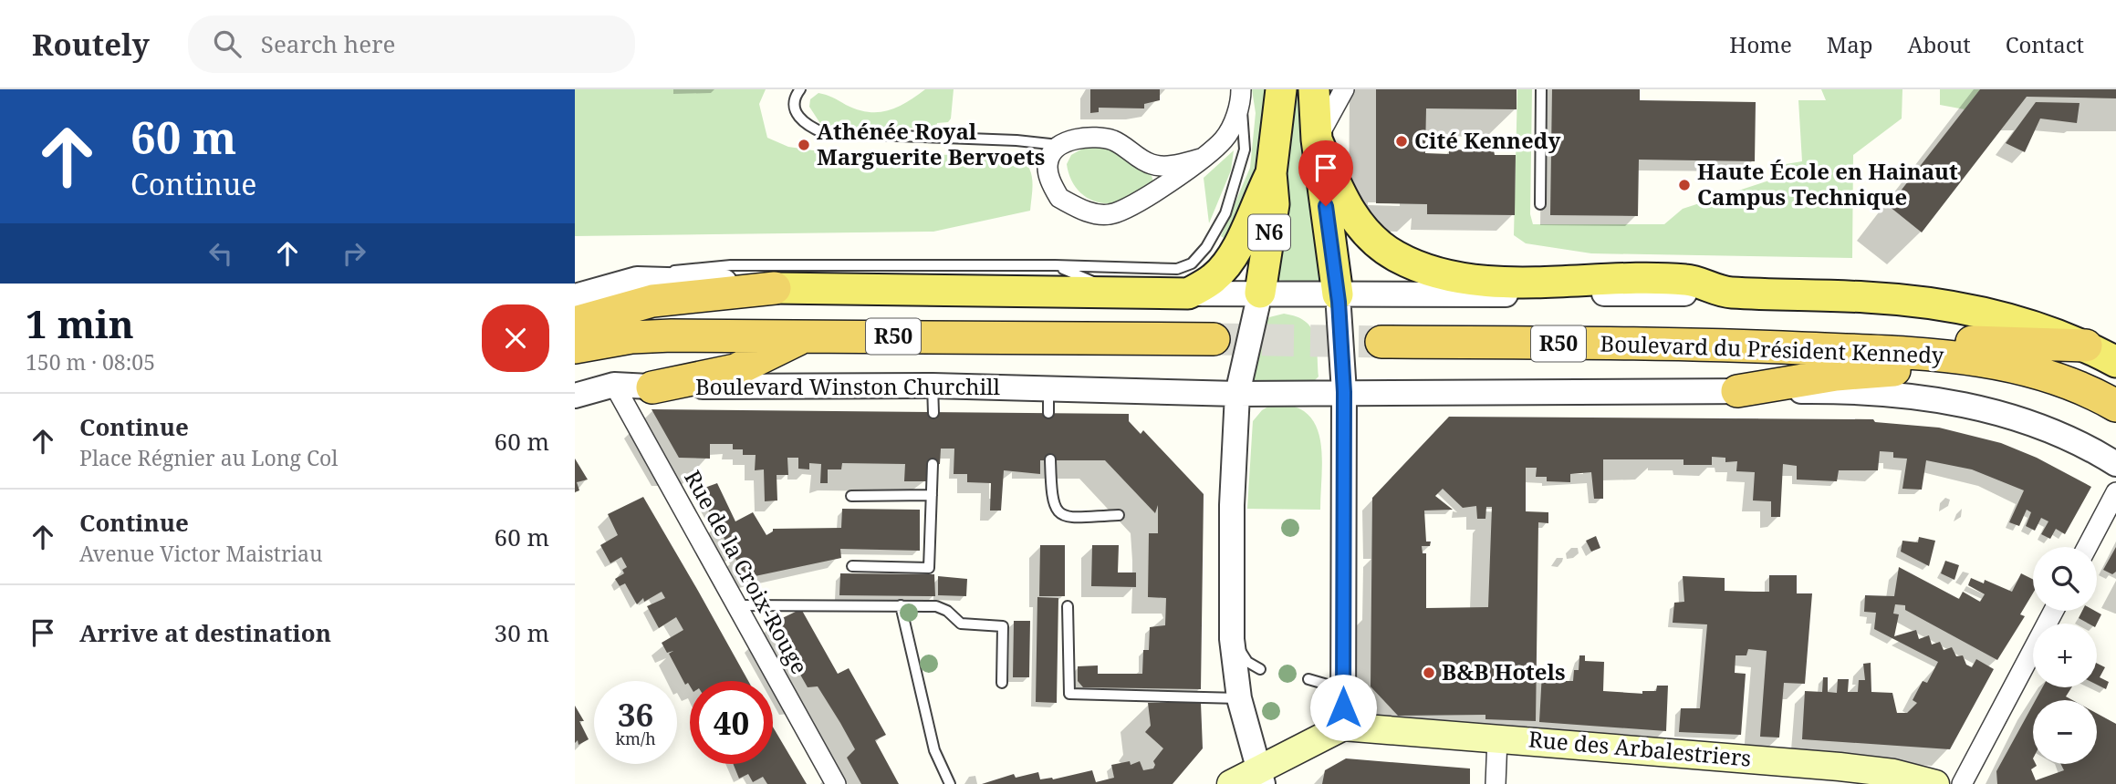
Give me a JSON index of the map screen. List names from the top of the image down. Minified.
{"streets":{"highway":["R50","Boulevard du Président Kennedy"],"main road":["N6","Rue des Arbalestriers"],"street":["Boulevard Winston Churchill","Rue de la Croix-Rouge"]},"crossings":[["Boulevard du Président Kennedy","Boulevard Winston Churchill"],["Boulevard Winston Churchill","Rue de la Croix-Rouge"]],"places":["Cité Kennedy","Athénée Royal Marguerite Bervoets","Haute École en Hainaut Campus Technique","B&B Hotels"],"page":{"header":"Routely","search":"Search here","nav":["Home","Map","About","Contact"],"turn":["60 m","Continue"],"heading":["1 min","150 m · 08:05"],"list":[{"name":"Continue","note":"Place Régnier au Long Col","value":"60 m"},{"name":"Continue","note":"Avenue Victor Maistriau","value":"60 m"},{"name":"Arrive at destination","value":"30 m"}],"map_buttons":["+","−"],"speed":"36 km/h","limit":"40"}}
